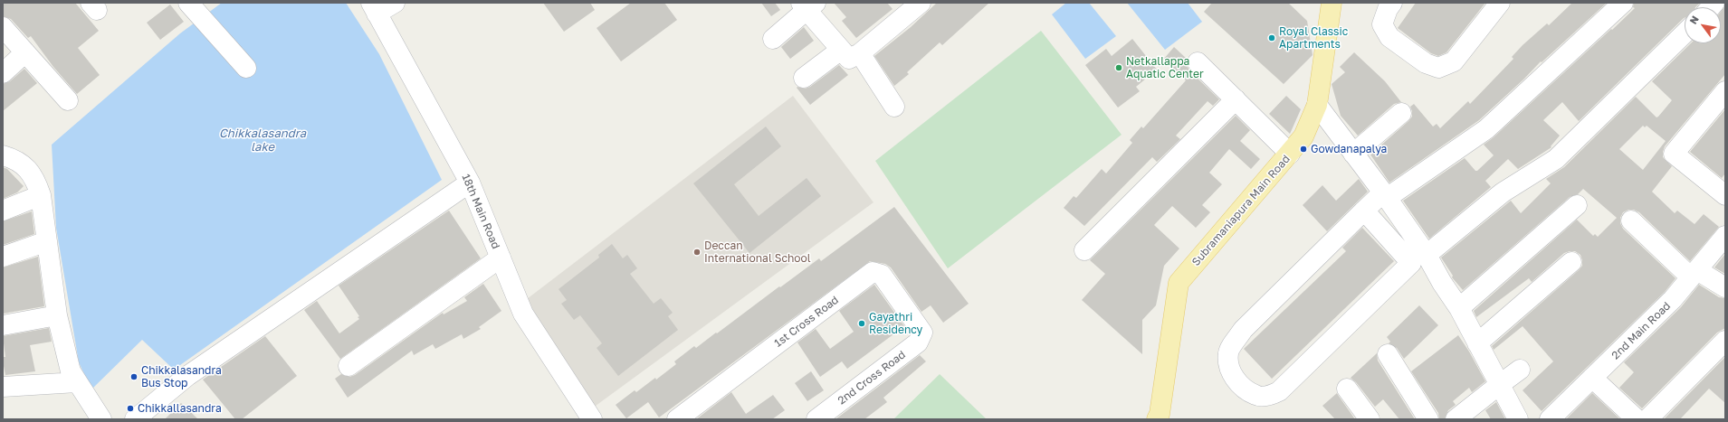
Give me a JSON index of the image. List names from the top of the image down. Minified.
{"streets":{"main road":["Subramaniapura Main Road"],"street":["18th Main Road","1st Cross Road","2nd Main Road","2nd Cross Road"]},"crossings":[["1st Cross Road","2nd Cross Road"]],"water":["Chikkalasandra lake"],"places":["Royal Classic Apartments","Netkallappa Aquatic Center","Gowdanapalya","Deccan International School","Gayathri Residency","Chikkalasandra Bus Stop","Chikkallasandra"],"north":"top left"}
